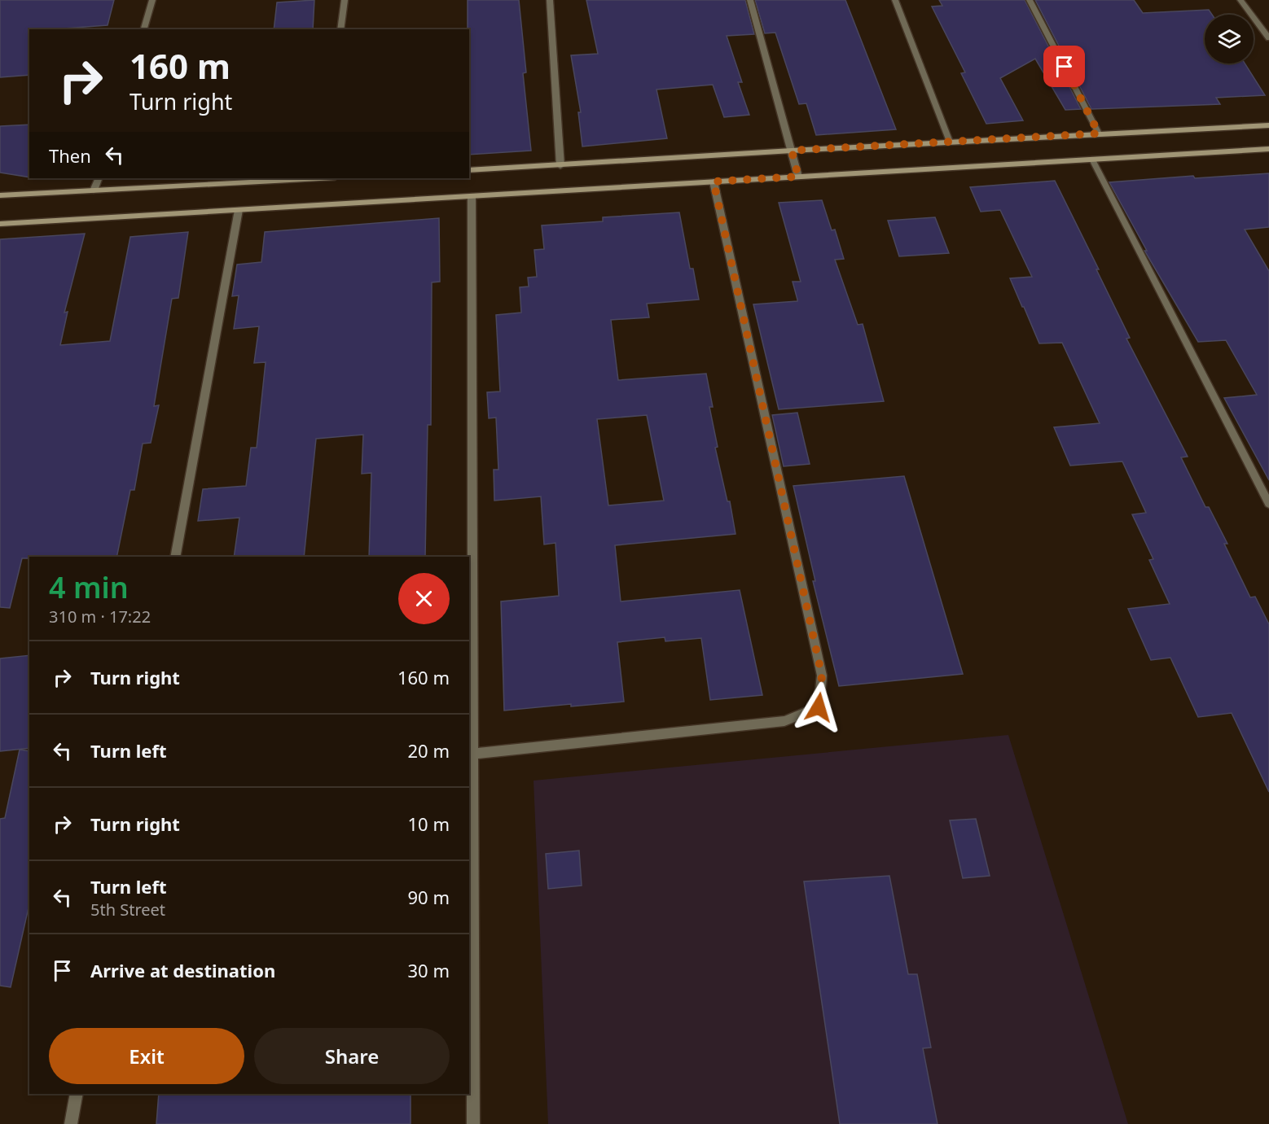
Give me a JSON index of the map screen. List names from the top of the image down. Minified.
{"page":{"turn":["160 m","Turn right"],"then":"Then","heading":["4 min","310 m · 17:22"],"list":[{"name":"Turn right","value":"160 m"},{"name":"Turn left","value":"20 m"},{"name":"Turn right","value":"10 m"},{"name":"Turn left","note":"5th Street","value":"90 m"},{"name":"Arrive at destination","value":"30 m"}],"buttons":["Exit","Share"]}}
